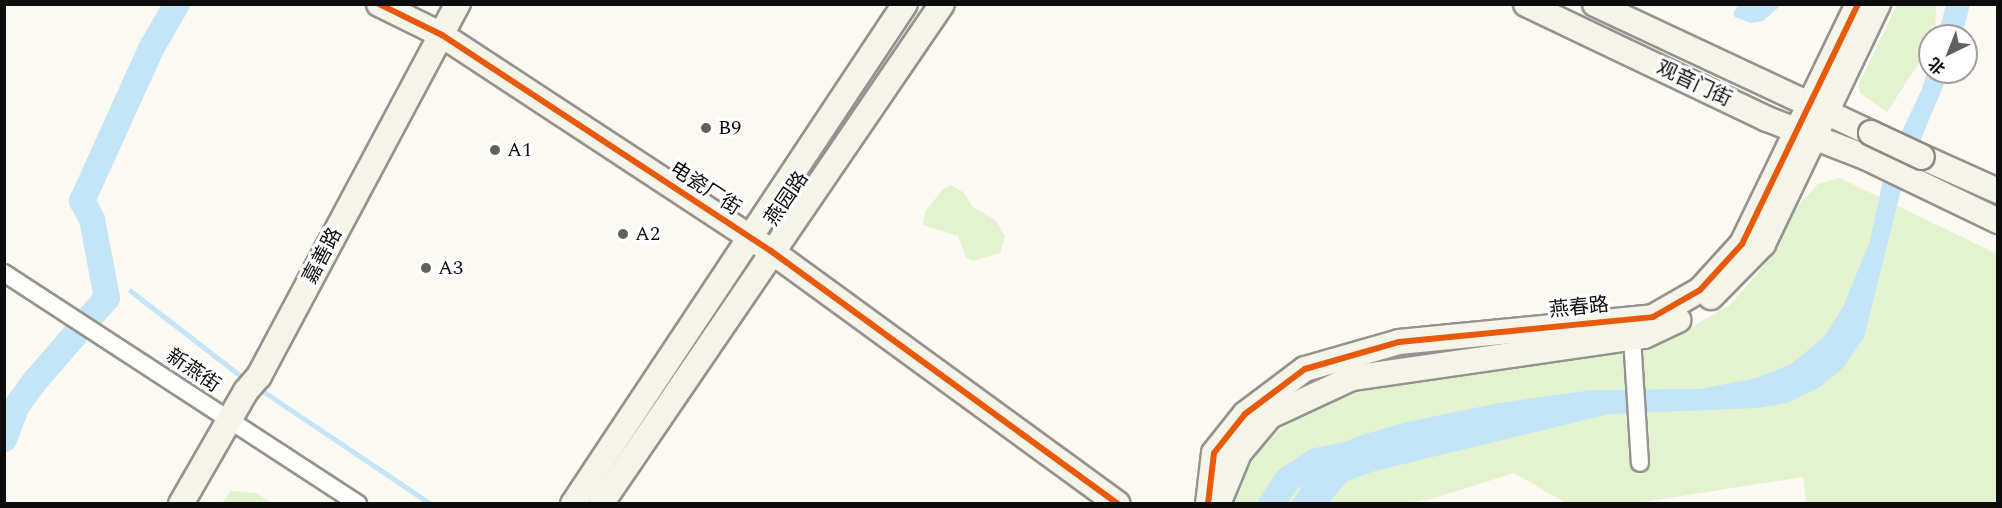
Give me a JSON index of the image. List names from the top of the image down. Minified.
{"streets":{"street":["观音门街","电瓷厂街","燕园路","嘉善路","燕春路","新燕街"]},"crossings":[["观音门街","燕春路"],["电瓷厂街","燕园路"],["电瓷厂街","嘉善路"],["嘉善路","新燕街"]],"places":["B9","A1","A2","A3"],"north":"bottom left"}
